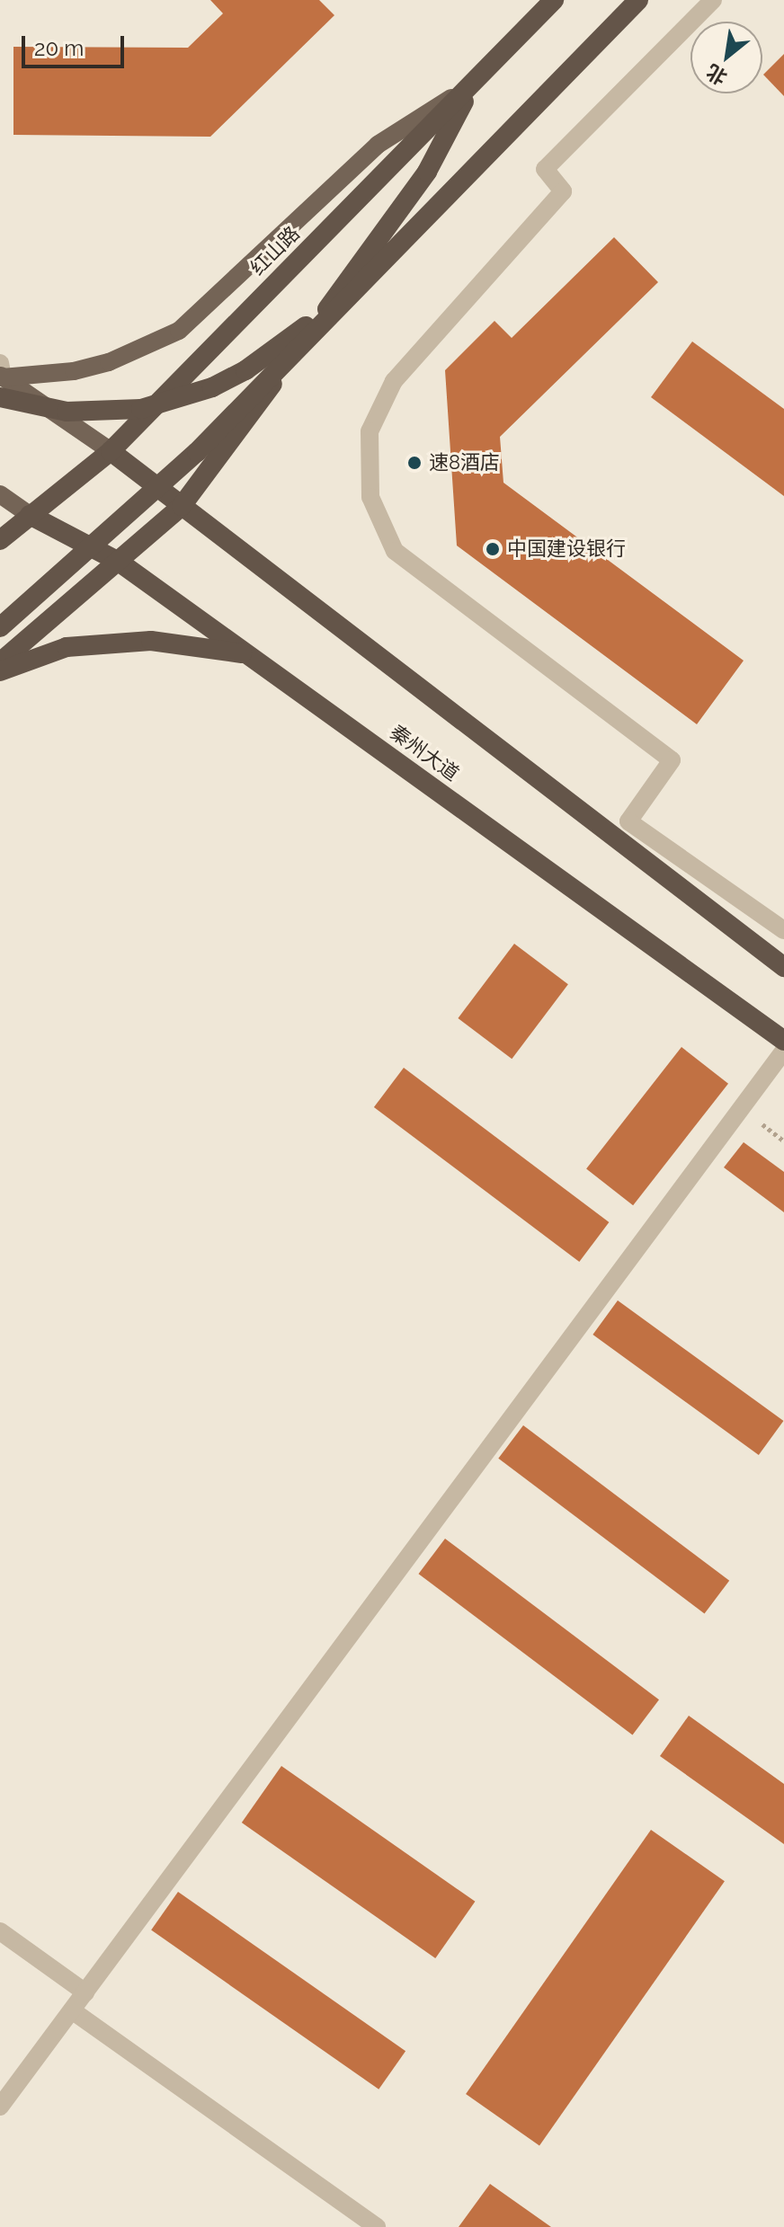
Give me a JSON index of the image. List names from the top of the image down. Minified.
{"streets":{"highway":["红山路","秦州大道"]},"crossings":[["红山路","秦州大道"]],"places":["速8酒店","中国建设银行"],"scale_bar":"20 m","north":"bottom left"}
